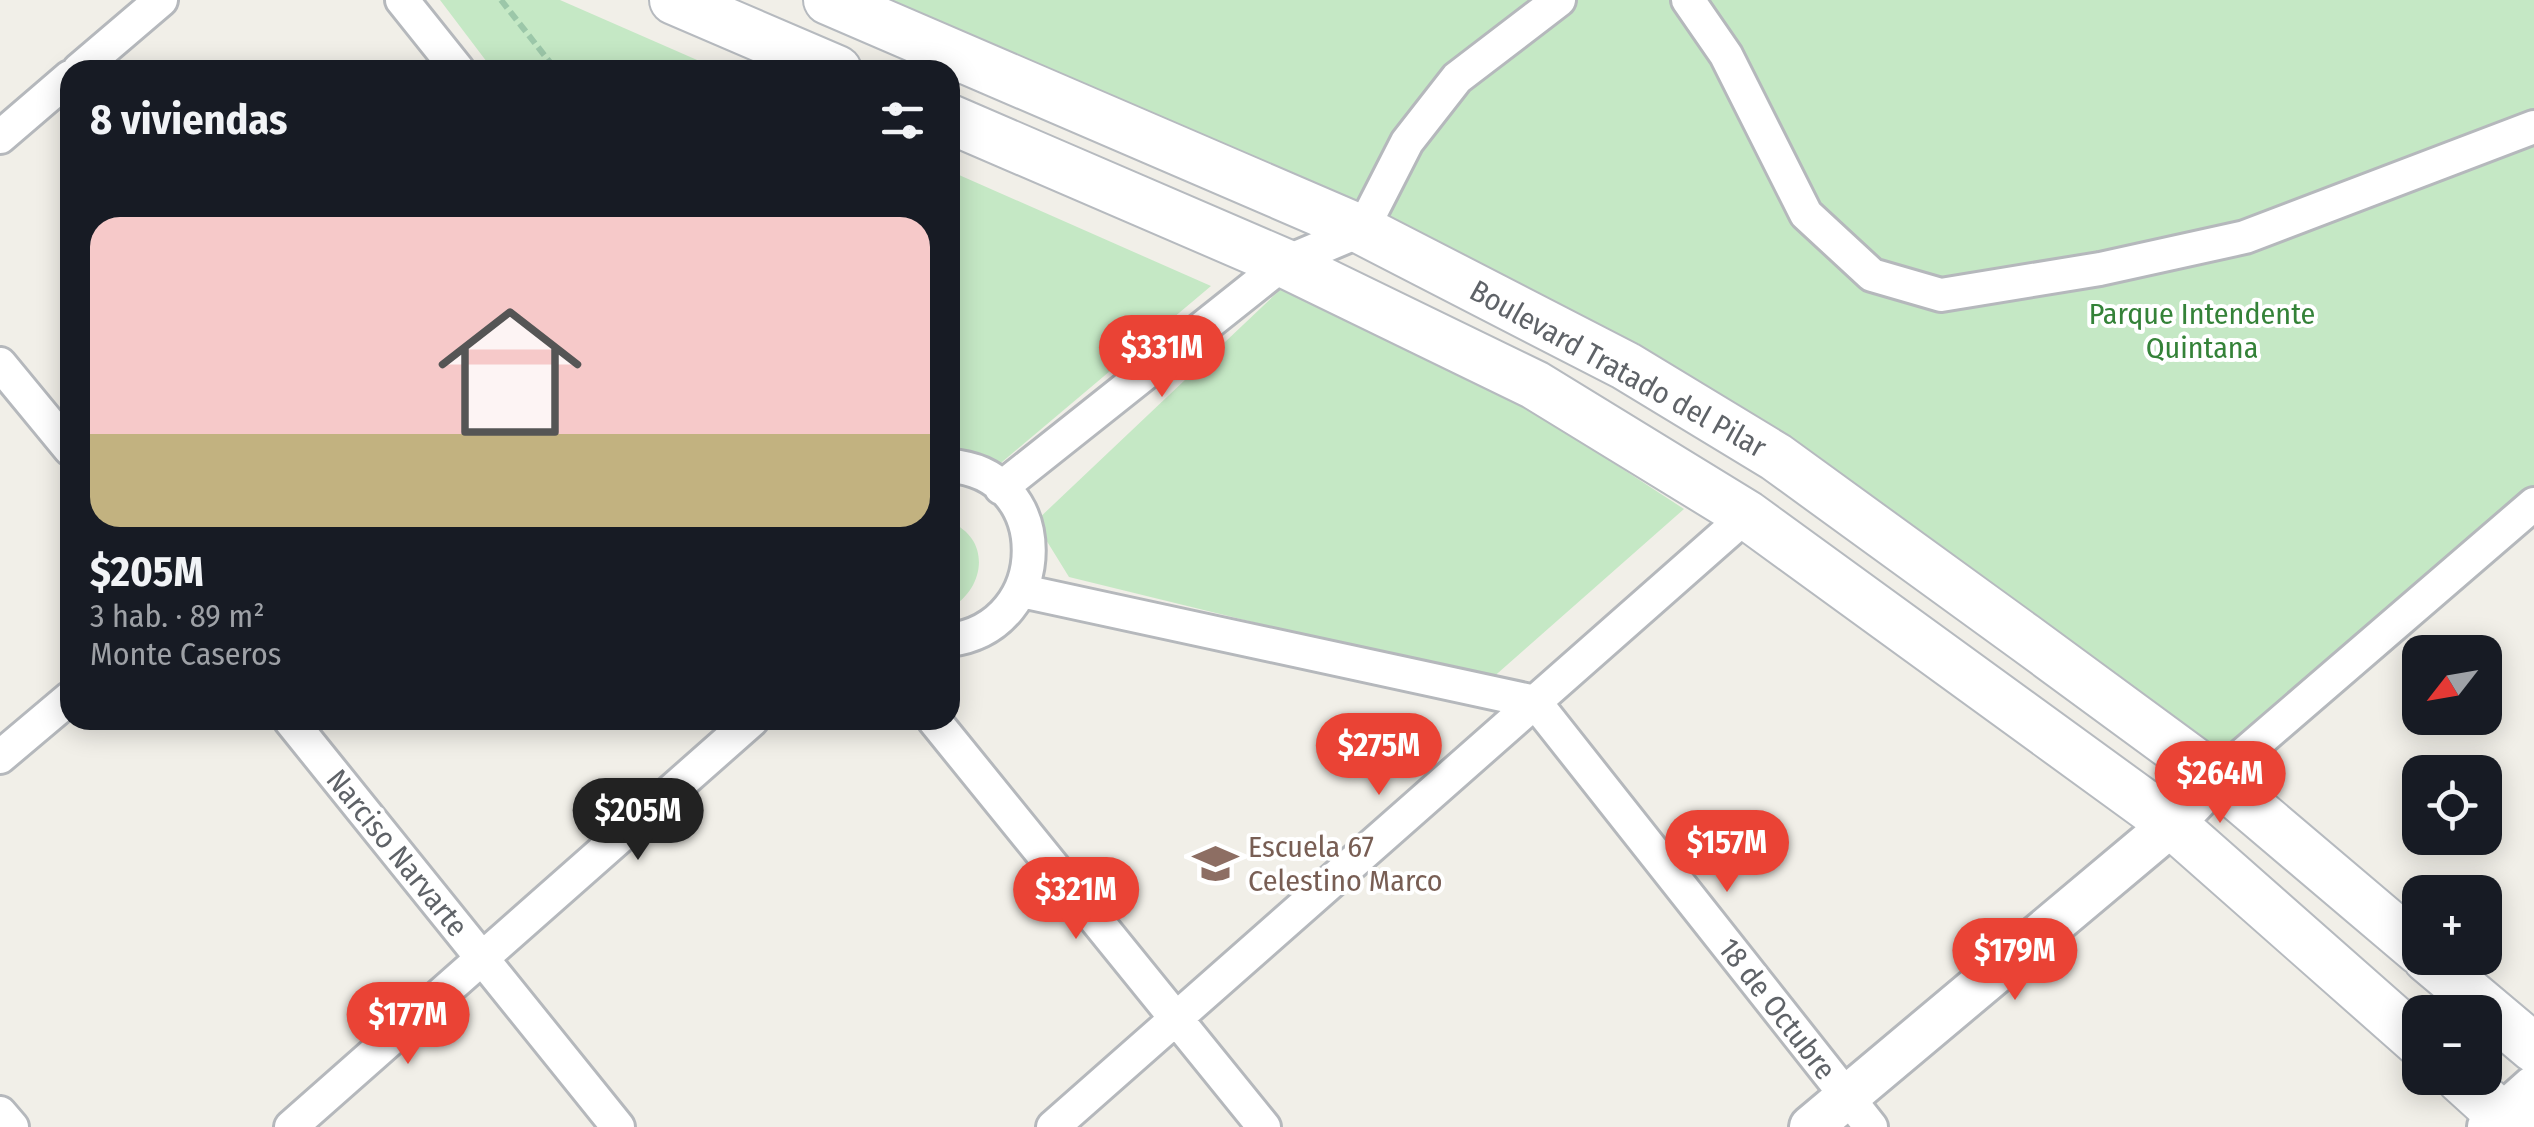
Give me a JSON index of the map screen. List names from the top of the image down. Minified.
{"streets":{"main road":["Boulevard Tratado del Pilar"],"street":["Narciso Narvarte","18 de Octubre"]},"parks":["Parque Intendente Quintana"],"places":{"school or university":["Escuela 67 Celestino Marco"]},"north":"bottom left","page":{"heading":"8 viviendas","list":[{"name":"$205M","note":"3 hab. · 89 m² · Monte Caseros"}],"price":["$331M","$275M","$264M","$205M","$157M","$321M","$179M","$177M"],"map_buttons":["+","−"]}}
